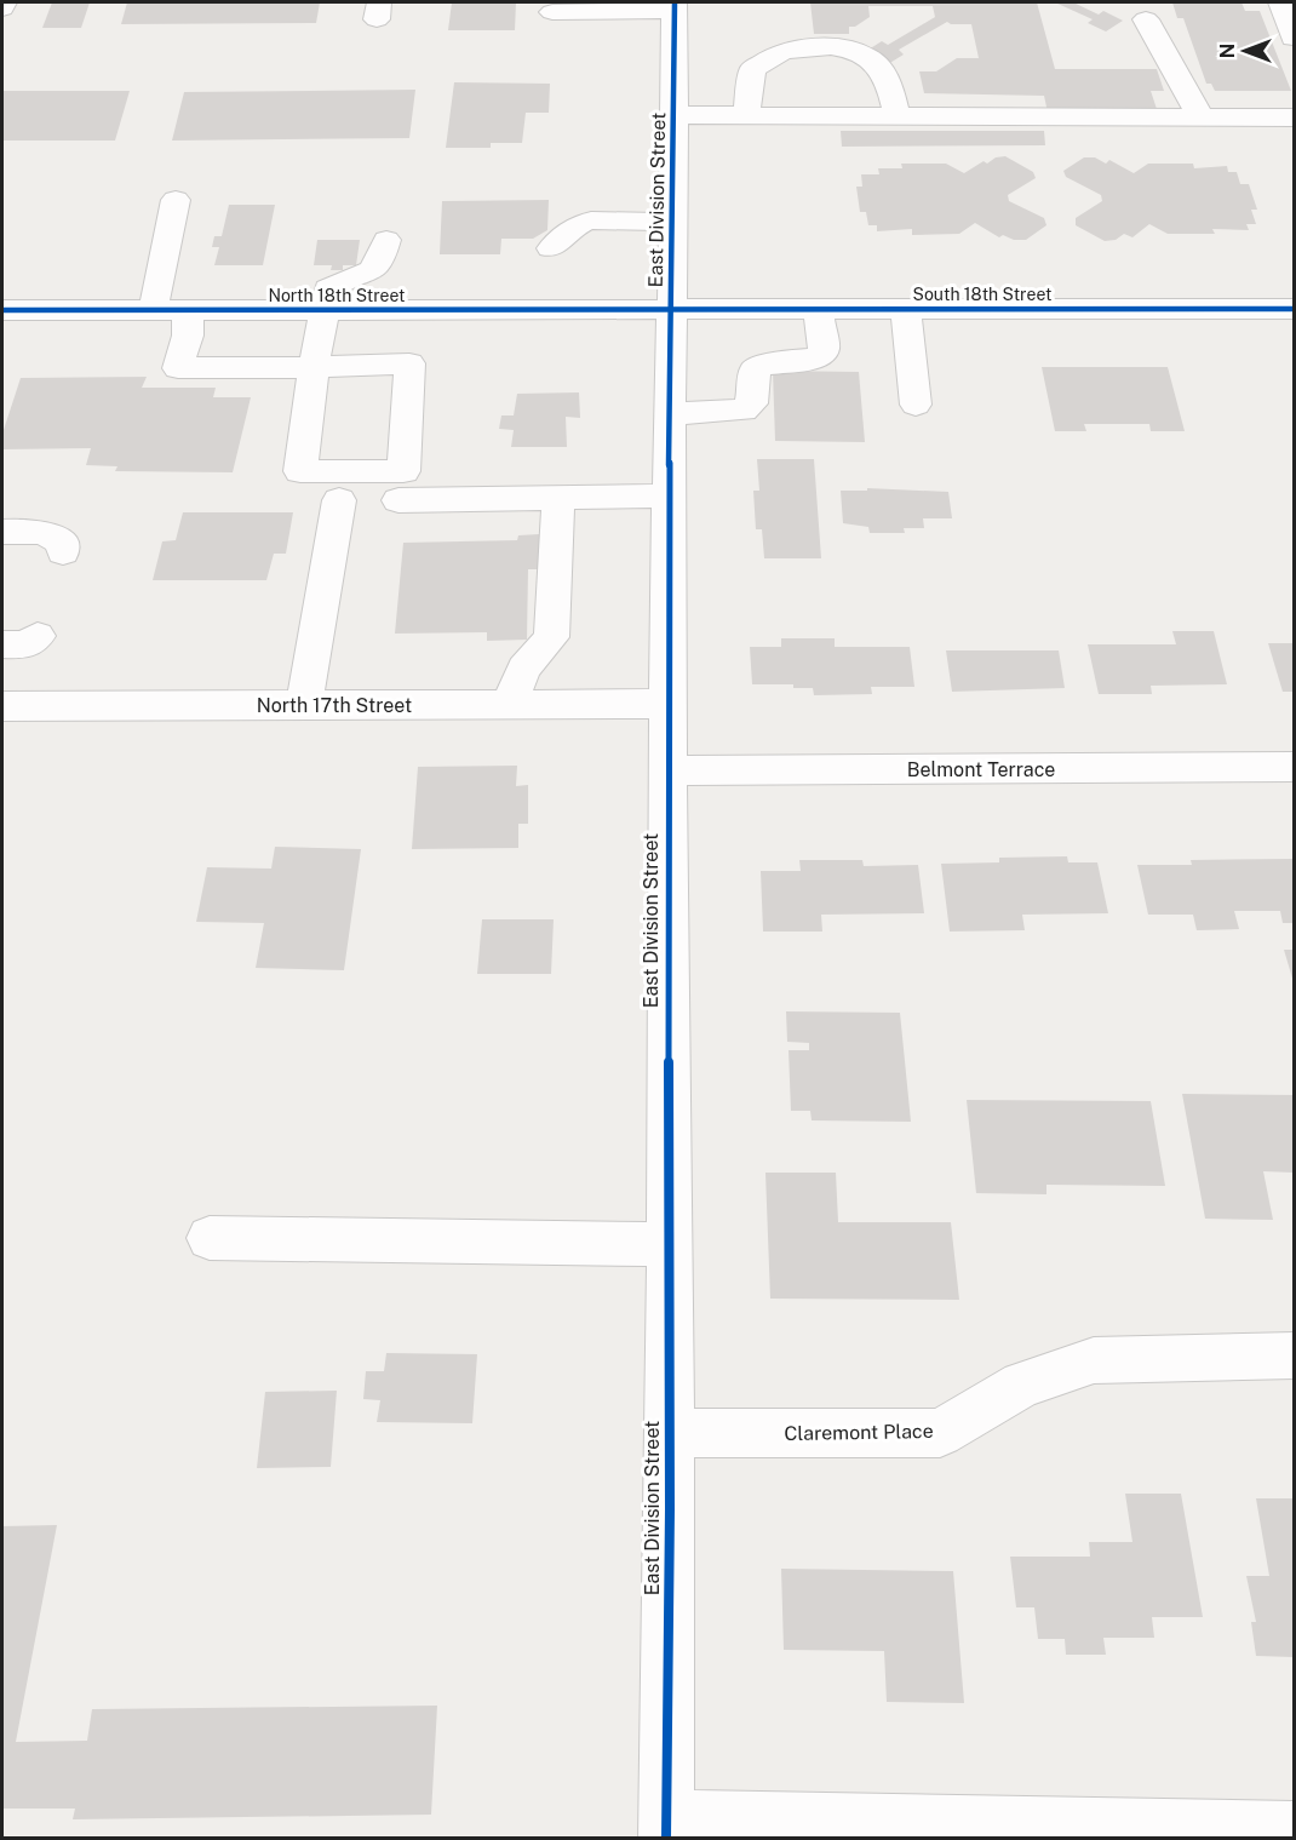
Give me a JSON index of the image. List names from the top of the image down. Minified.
{"streets":{"street":["East Division Street","South 18th Street","North 18th Street","North 17th Street","Belmont Terrace","Claremont Place"]},"crossings":[["East Division Street","South 18th Street"],["East Division Street","North 18th Street"],["East Division Street","North 17th Street"],["East Division Street","Belmont Terrace"],["East Division Street","Claremont Place"],["South 18th Street","North 18th Street"]],"north":"left"}
